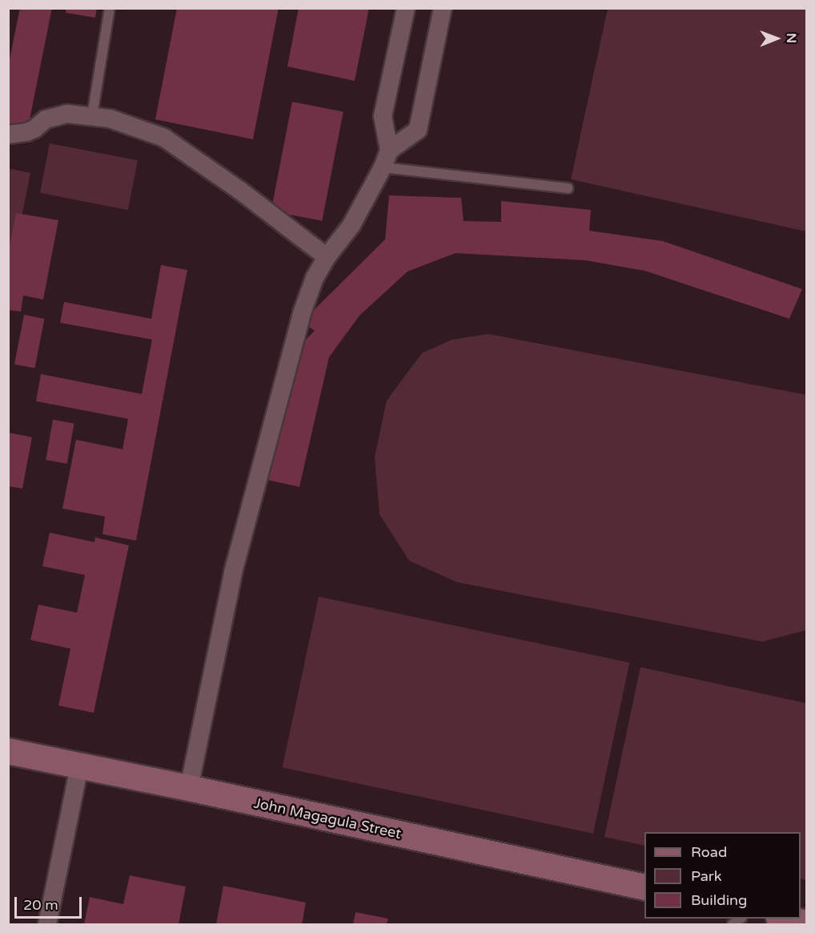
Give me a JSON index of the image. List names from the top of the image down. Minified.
{"streets":{"street":["John Magagula Street"]},"legend":["Road","Park","Building"],"scale_bar":"20 m","north":"right"}
